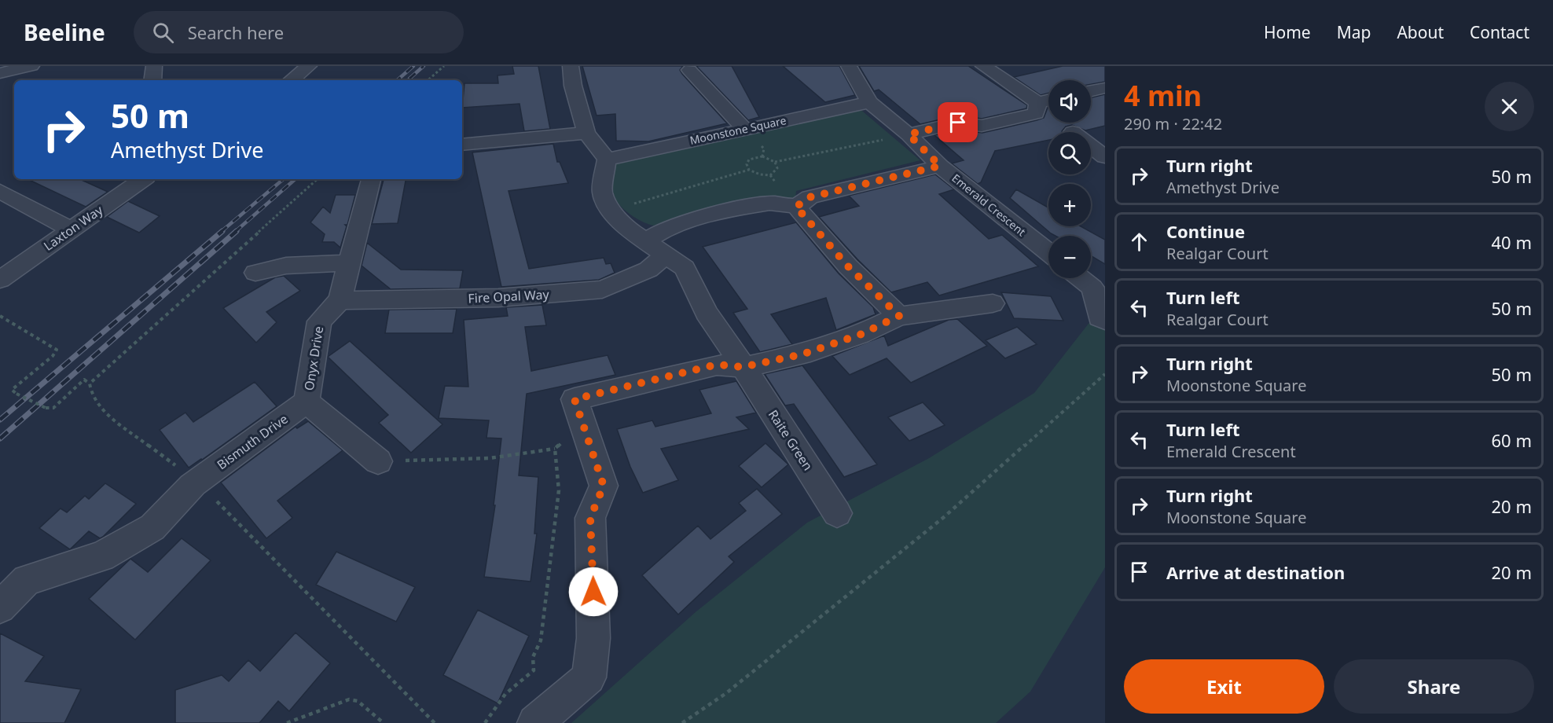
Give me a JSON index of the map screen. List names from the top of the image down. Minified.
{"streets":{"street":["Moonstone Square","Emerald Crescent","Laxton Way","Fire Opal Way","Onyx Drive","Raite Green","Bismuth Drive"]},"crossings":[["Moonstone Square","Emerald Crescent"],["Moonstone Square","Raite Green"],["Fire Opal Way","Onyx Drive"],["Fire Opal Way","Raite Green"],["Onyx Drive","Bismuth Drive"]],"page":{"header":"Beeline","search":"Search here","nav":["Home","Map","About","Contact"],"heading":["4 min","290 m · 22:42"],"map_buttons":["+","−"],"turn":["50 m","Amethyst Drive"],"list":[{"name":"Turn right","note":"Amethyst Drive","value":"50 m"},{"name":"Continue","note":"Realgar Court","value":"40 m"},{"name":"Turn left","note":"Realgar Court","value":"50 m"},{"name":"Turn right","note":"Moonstone Square","value":"50 m"},{"name":"Turn left","note":"Emerald Crescent","value":"60 m"},{"name":"Turn right","note":"Moonstone Square","value":"20 m"},{"name":"Arrive at destination","value":"20 m"}],"buttons":["Exit","Share"]}}
